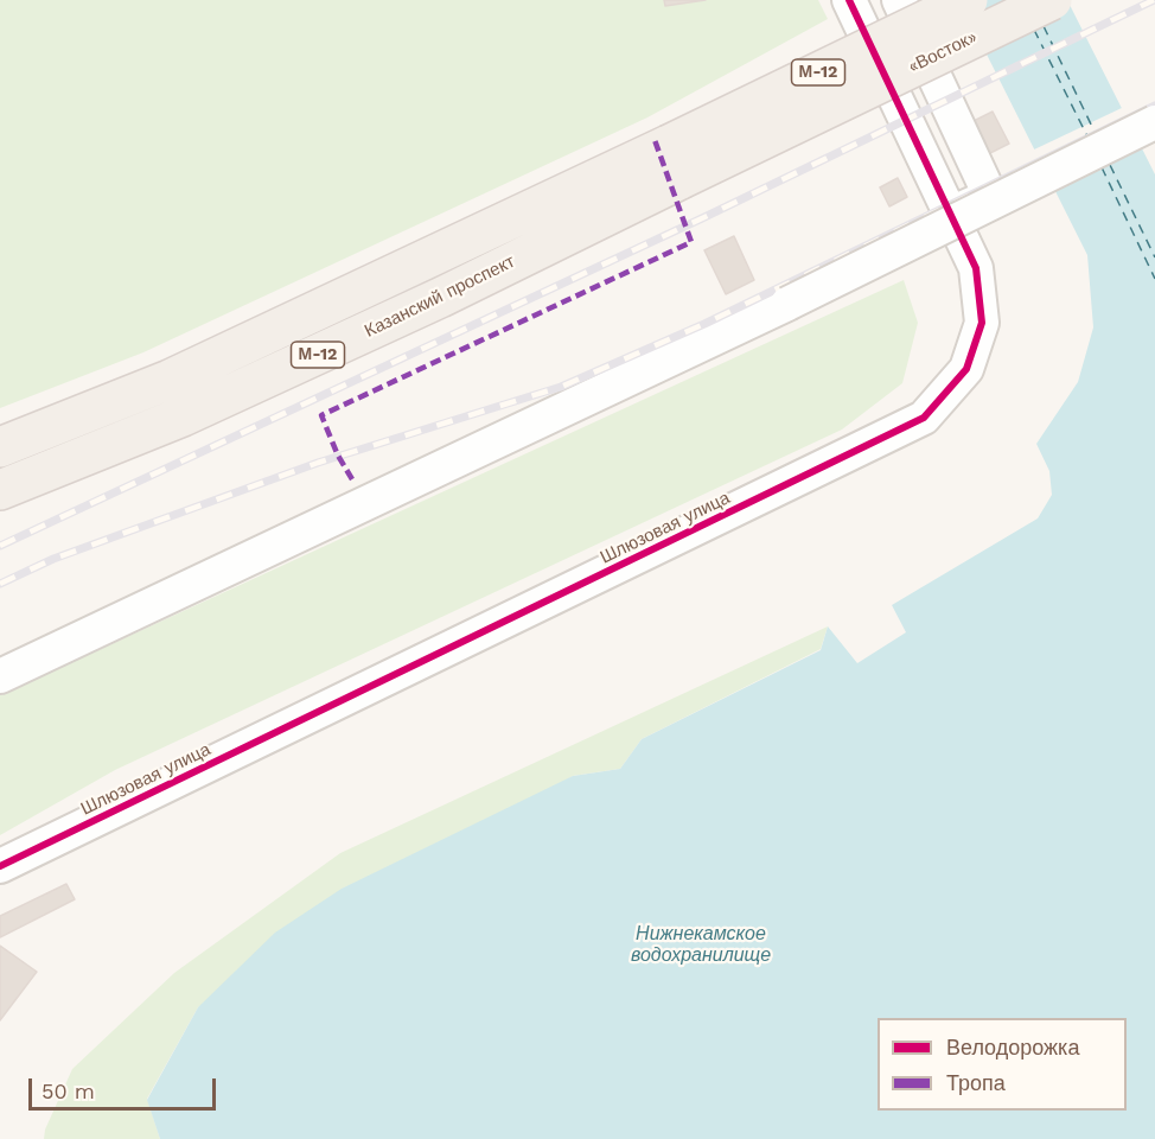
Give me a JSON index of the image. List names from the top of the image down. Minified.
{"streets":{"main road":["«Восток»","М-12","Казанский проспект"],"street":["Шлюзовая улица"]},"crossings":[["«Восток»","М-12"],["«Восток»","Казанский проспект"],["М-12","Казанский проспект"]],"water":["Нижнекамское водохранилище"],"legend":["Велодорожка","Тропа"],"scale_bar":"50 m"}
